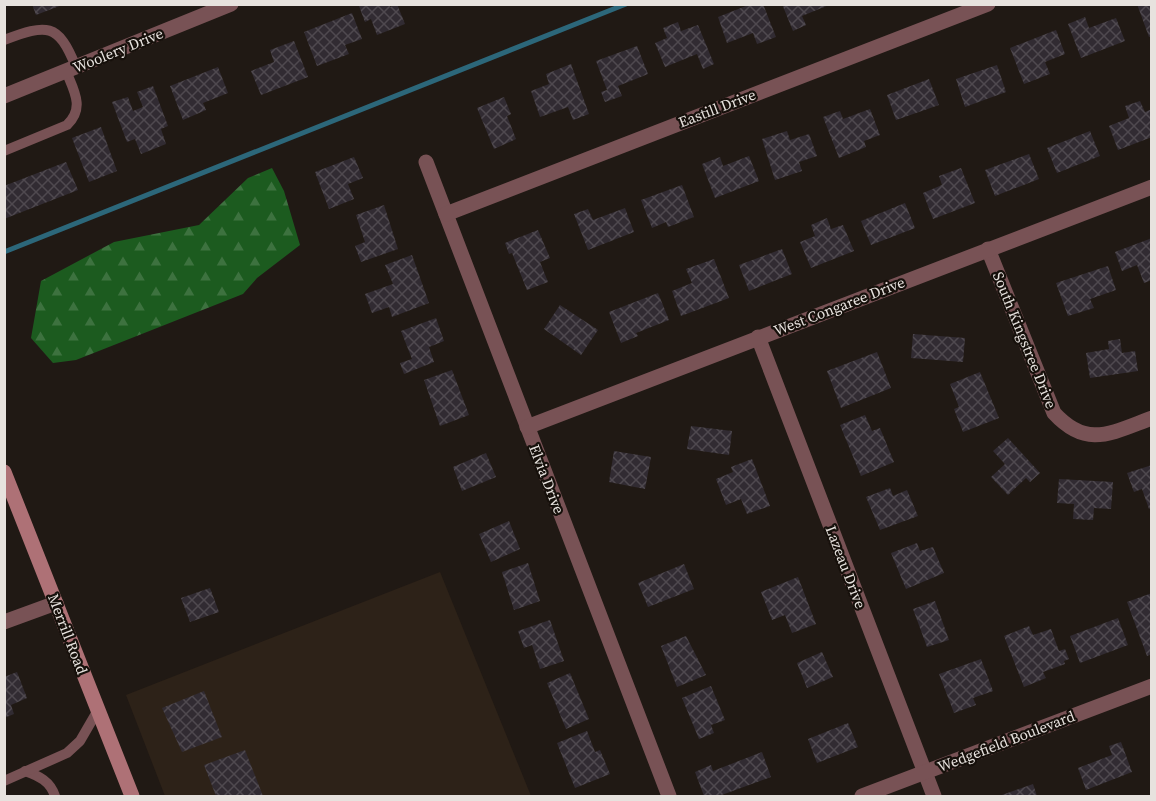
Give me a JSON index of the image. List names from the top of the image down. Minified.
{"streets":{"main road":["Merrill Road"],"street":["Woolery Drive","Eastill Drive","West Congaree Drive","South Kingstree Drive","Elvia Drive","Lazeau Drive","Wedgefield Boulevard"]},"crossings":[["Eastill Drive","Elvia Drive"],["West Congaree Drive","South Kingstree Drive"],["West Congaree Drive","Elvia Drive"],["West Congaree Drive","Lazeau Drive"],["Lazeau Drive","Wedgefield Boulevard"]]}
